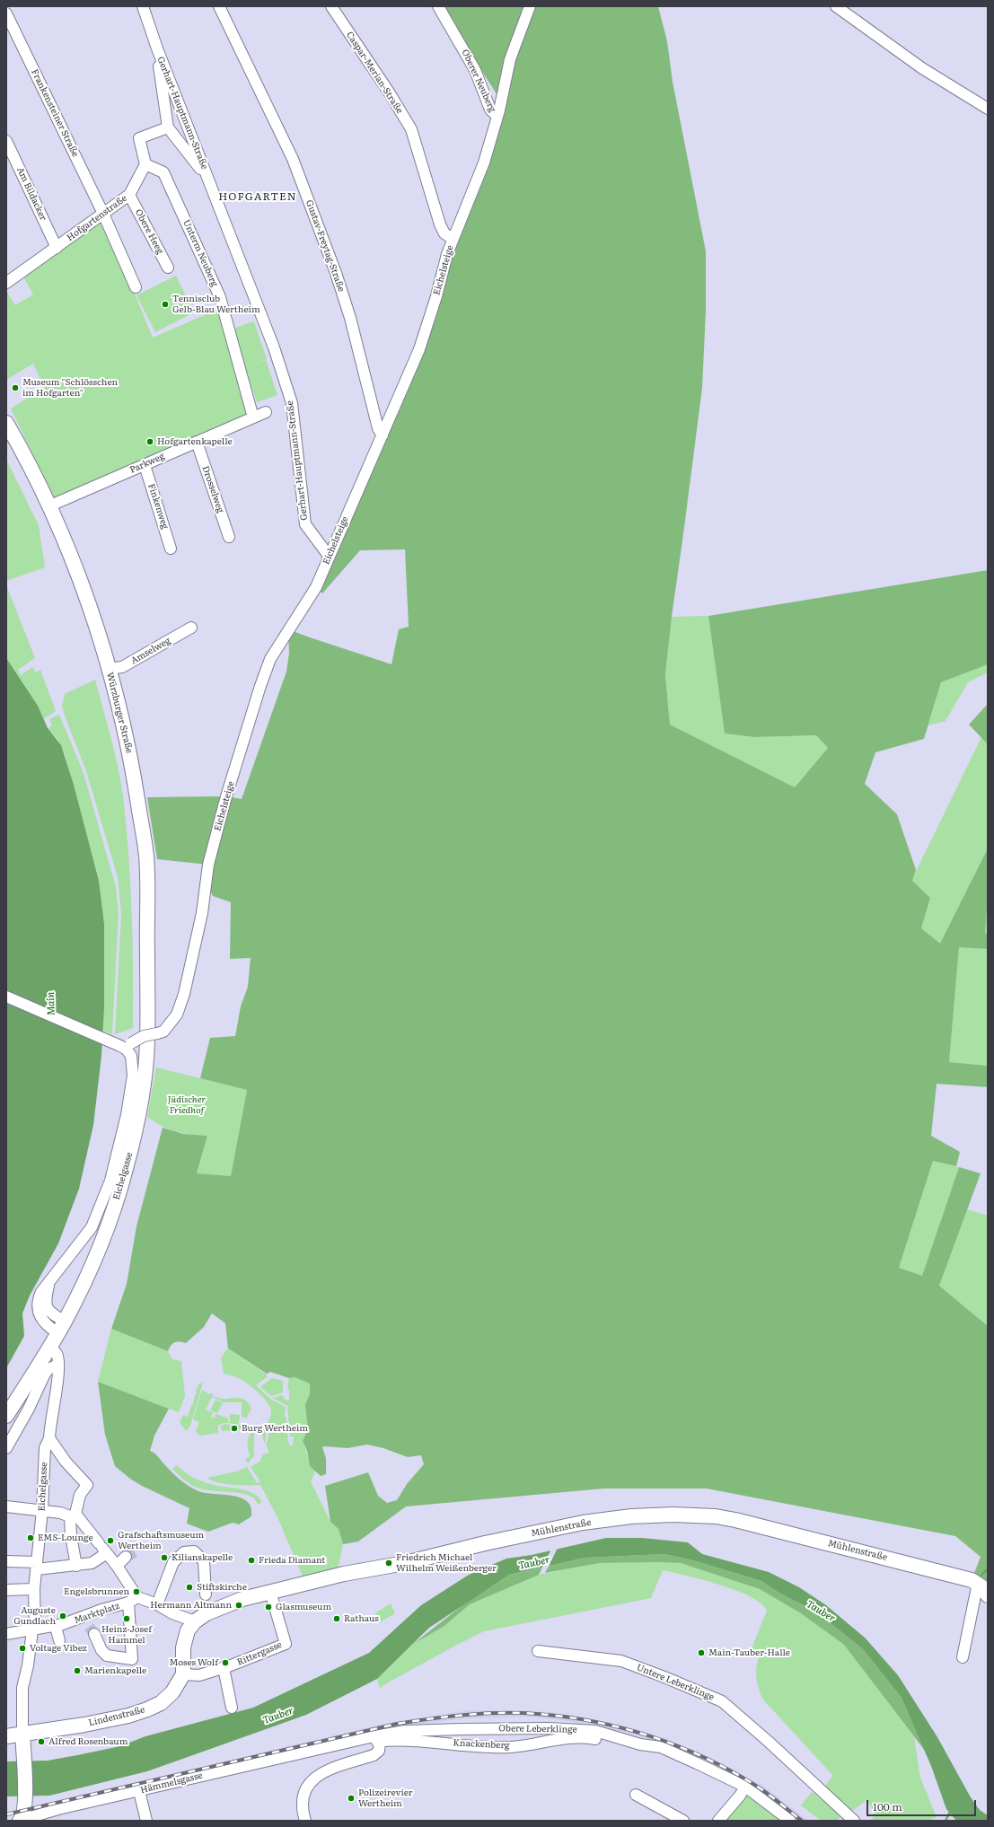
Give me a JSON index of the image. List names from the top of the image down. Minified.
{"streets":{"main road":["Würzburger Straße","Eichelgasse","Mühlenstraße","Lindenstraße"],"street":["Caspar-Merian-Straße","Oberer Neuberg","Frankensteiner Straße","Gerhart-Hauptmann-Straße","Am Bildacker","Hofgartenstraße","Obere Heeg","Gustav-Freytag-Straße","Unterm Neuberg","Eichelsteige","Parkweg","Drosselweg","Finkenweg","Amselweg","Marktplatz","Rittergasse","Untere Leberklinge","Obere Leberklinge","Knackenberg","Hämmelsgasse"]},"crossings":[["Caspar-Merian-Straße","Eichelsteige"],["Oberer Neuberg","Eichelsteige"],["Frankensteiner Straße","Hofgartenstraße"],["Gerhart-Hauptmann-Straße","Eichelsteige"],["Am Bildacker","Hofgartenstraße"],["Hofgartenstraße","Obere Heeg"],["Hofgartenstraße","Unterm Neuberg"],["Gustav-Freytag-Straße","Eichelsteige"],["Unterm Neuberg","Parkweg"],["Parkweg","Drosselweg"],["Parkweg","Finkenweg"],["Parkweg","Würzburger Straße"],["Amselweg","Würzburger Straße"],["Würzburger Straße","Eichelgasse"],["Eichelgasse","Marktplatz"],["Eichelgasse","Lindenstraße"],["Mühlenstraße","Rittergasse"],["Rittergasse","Lindenstraße"],["Obere Leberklinge","Knackenberg"],["Obere Leberklinge","Hämmelsgasse"],["Knackenberg","Hämmelsgasse"]],"districts":["HOFGARTEN"],"water":["Main","Tauber"],"parks":["Jüdischer Friedhof"],"places":["Tennisclub Gelb-Blau Wertheim","Museum \"Schlösschen im Hofgarten\"","Hofgartenkapelle","Burg Wertheim","EMS-Lounge","Grafschaftsmuseum Wertheim","Kilianskapelle","Frieda Diamant","Friedrich Michael Wilhelm Weißenberger","Stiftskirche","Engelsbrunnen","Hermann Altmann","Glasmuseum","Auguste Gundlach","Heinz-Josef Hammel","Rathaus","Voltage Vibez","Main-Tauber-Halle","Moses Wolf","Marienkapelle","Alfred Rosenbaum","Polizeirevier Wertheim"],"scale_bar":"100 m"}
